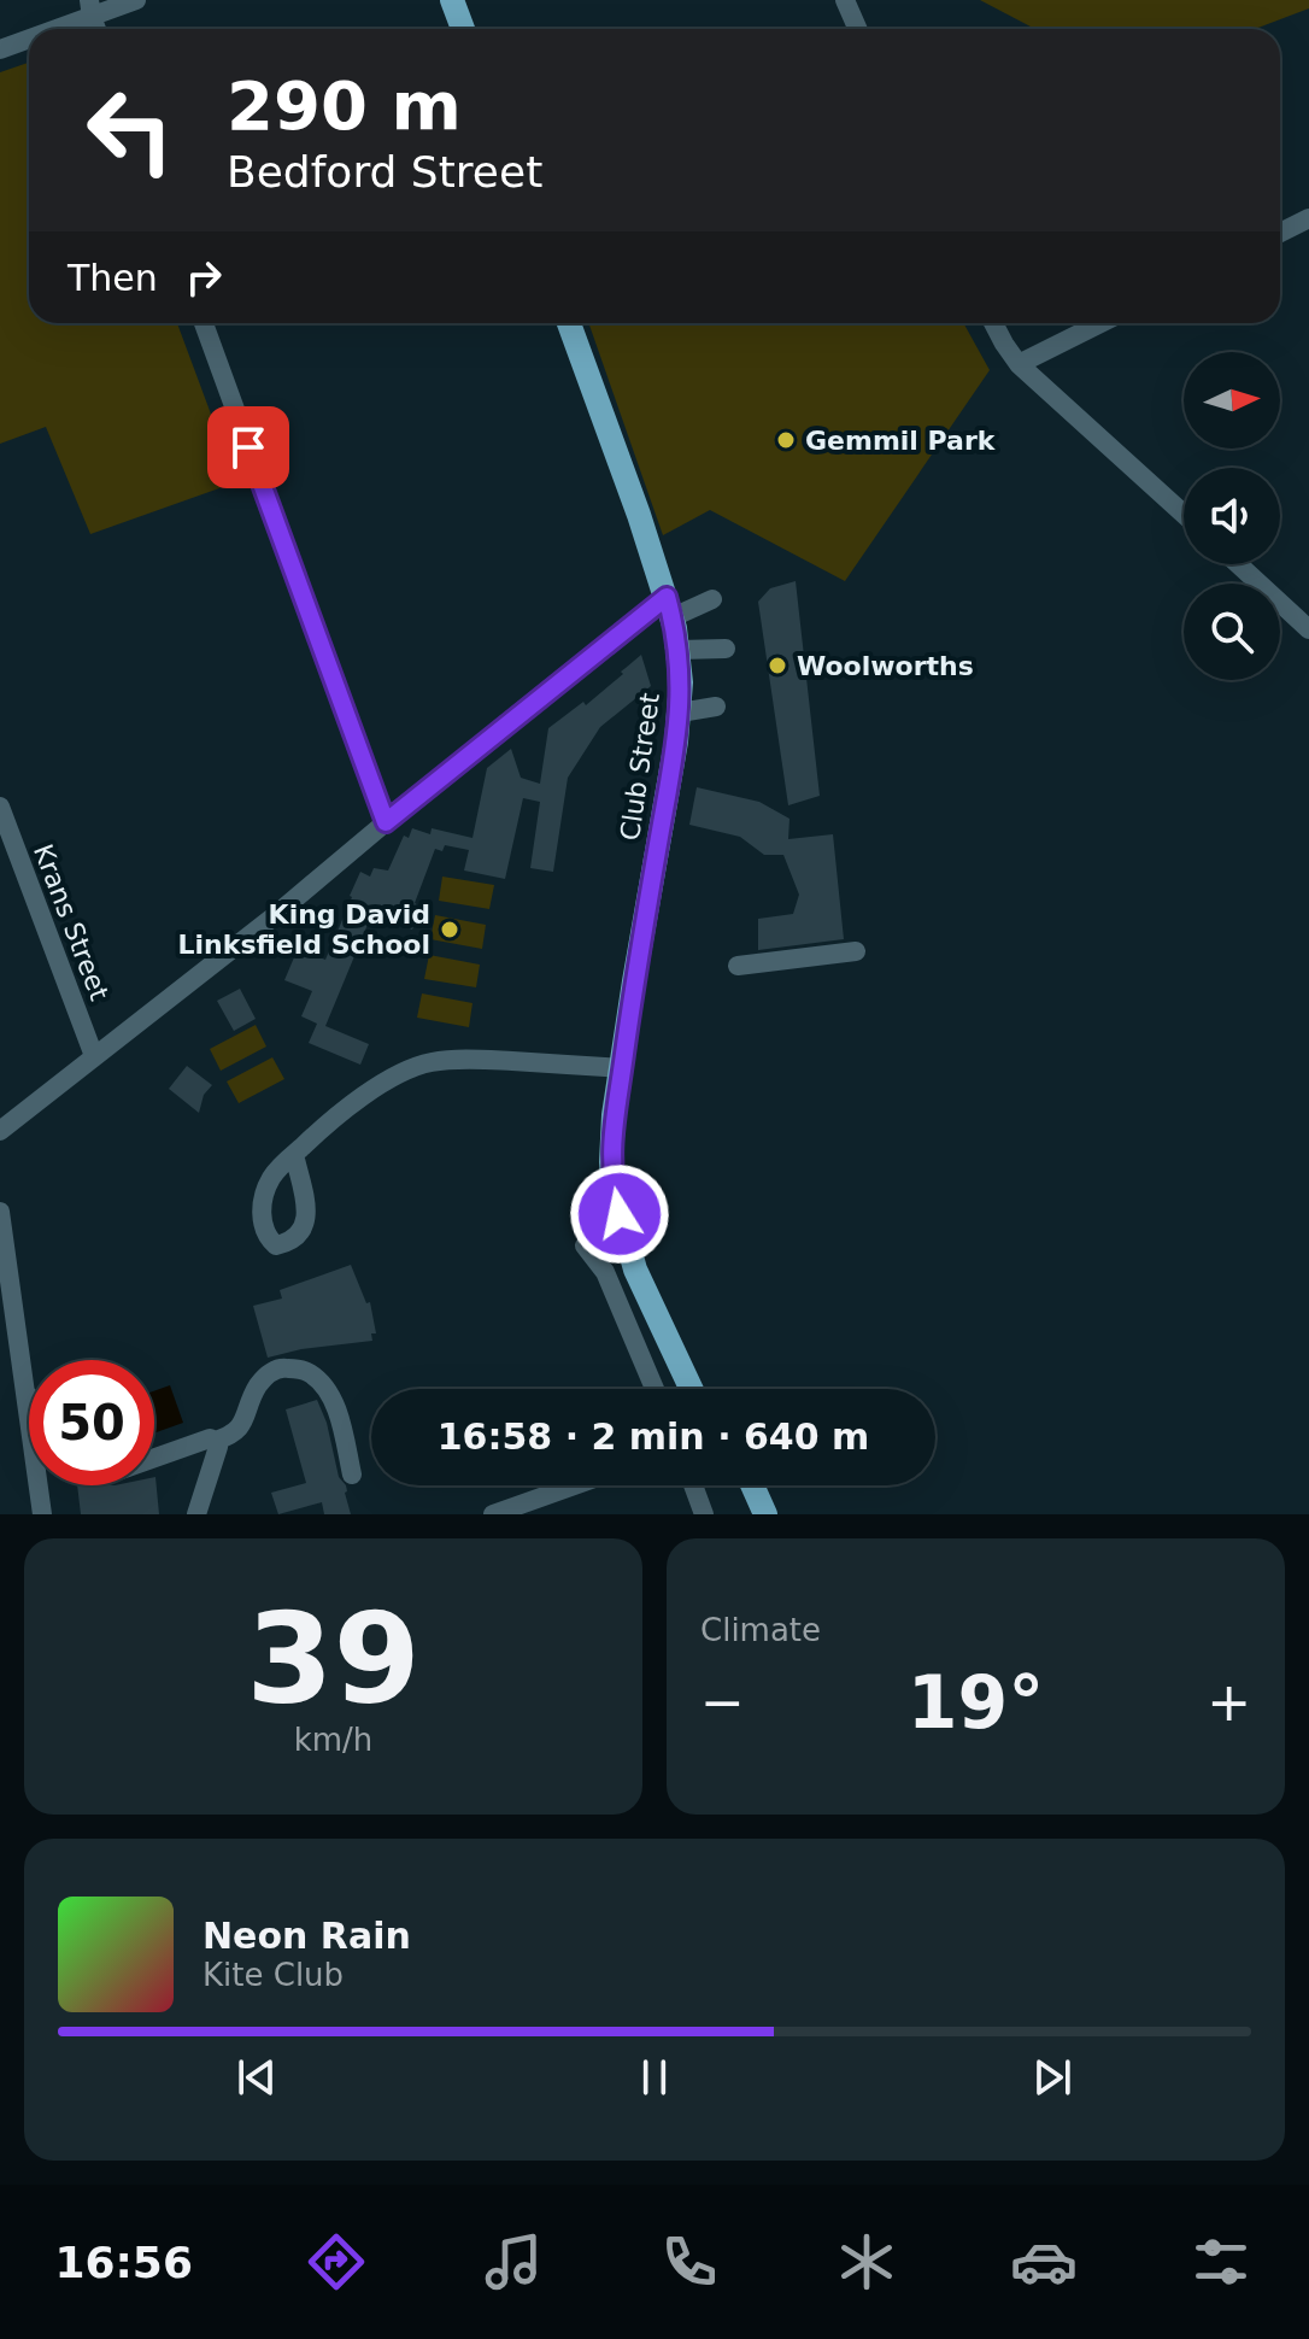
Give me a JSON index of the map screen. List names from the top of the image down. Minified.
{"streets":{"main road":["Club Street"],"street":["Krans Street"]},"places":["Gemmil Park","Woolworths","King David Linksfield School"],"north":"right","page":{"turn":["290 m","Bedford Street"],"then":"Then","limit":"50","trip":"16:58 · 2 min · 640 m","tile":[["39","km/h"],"Climate"],"heat":["−","19°","+"],"song":["Neon Rain","Kite Club"],"tabs":"16:56"}}
